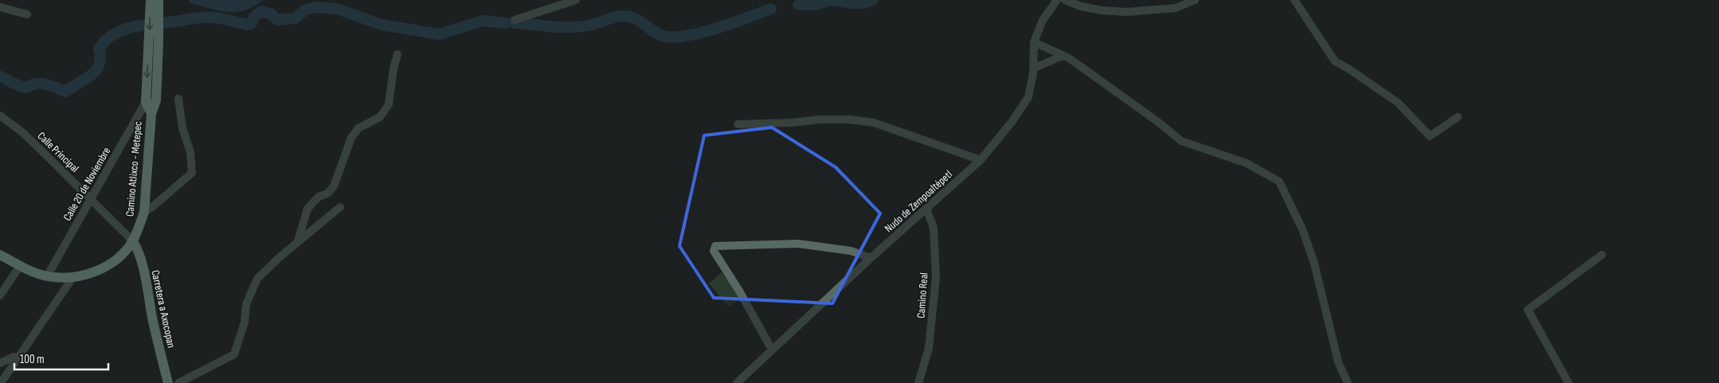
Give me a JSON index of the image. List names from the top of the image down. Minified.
{"streets":{"main road":["Camino Atlixco - Metepec","Carretera a Axocopan"],"street":["Calle Principal","Calle 20 de Noviembre","Nudo de Zempoaltépetl","Camino Real"]},"crossings":[["Calle Principal","Camino Atlixco - Metepec"],["Calle Principal","Calle 20 de Noviembre"],["Calle Principal","Carretera a Axocopan"],["Camino Atlixco - Metepec","Calle 20 de Noviembre"],["Camino Atlixco - Metepec","Carretera a Axocopan"],["Nudo de Zempoaltépetl","Camino Real"]],"scale_bar":"100 m"}
